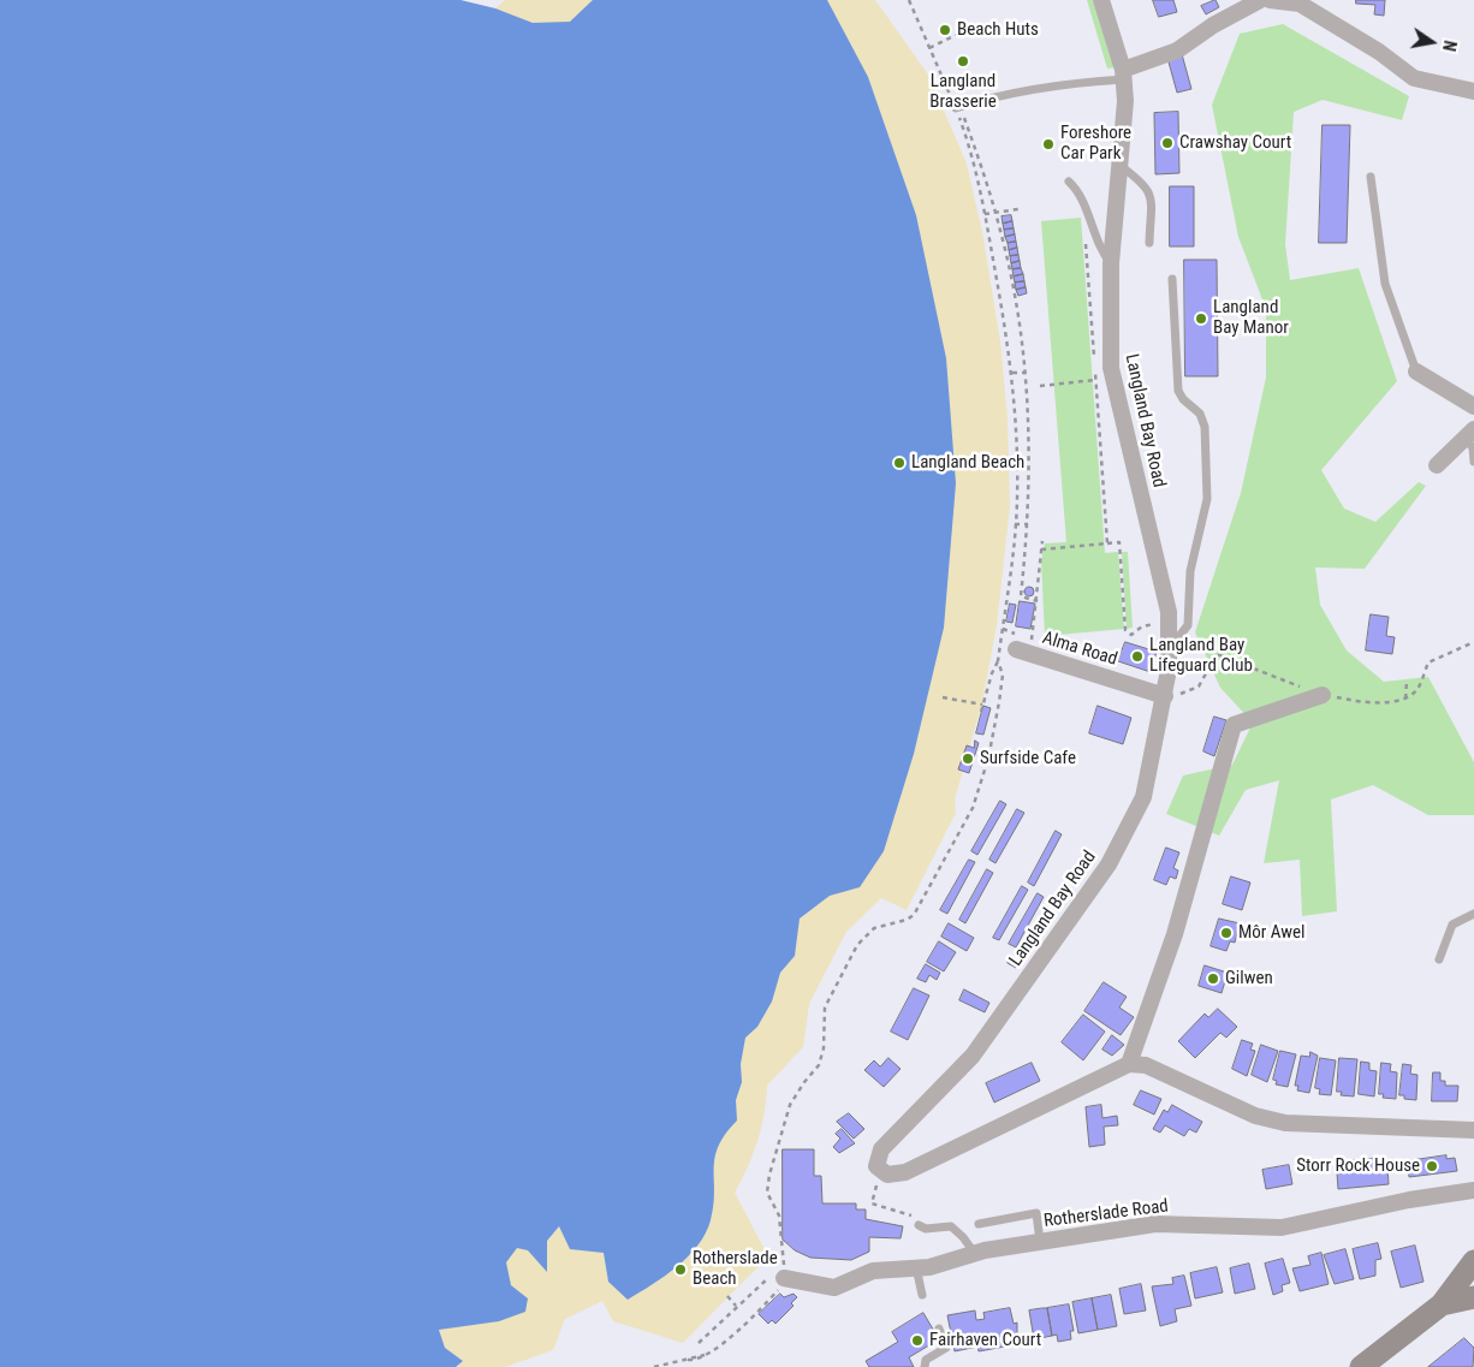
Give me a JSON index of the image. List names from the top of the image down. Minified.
{"streets":{"street":["Langland Bay Road","Alma Road","Rotherslade Road"]},"crossings":[["Langland Bay Road","Alma Road"]],"places":["Beach Huts","Langland Brasserie","Crawshay Court","Foreshore Car Park","Langland Bay Manor","Langland Beach","Langland Bay Lifeguard Club","Surfside Cafe","Môr Awel","Gilwen","Storr Rock House","Rotherslade Beach","Fairhaven Court"],"north":"right"}
